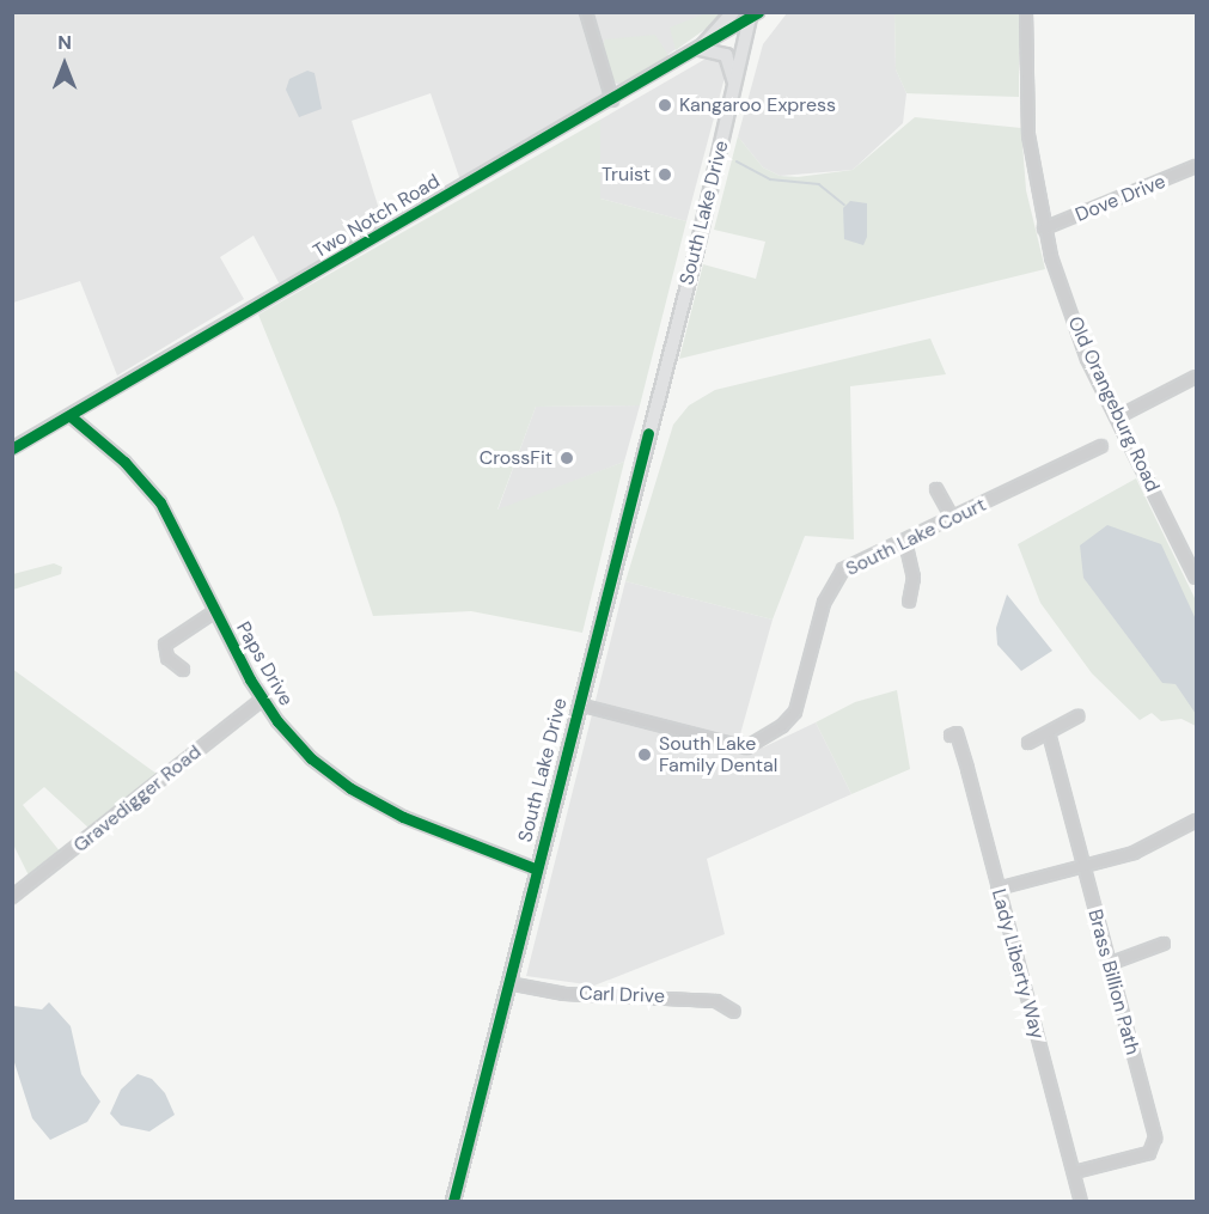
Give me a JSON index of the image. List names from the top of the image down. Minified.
{"streets":{"main road":["South Lake Drive"],"street":["Dove Drive","Two Notch Road","Old Orangeburg Road","South Lake Court","Paps Drive","Gravedigger Road","Lady Liberty Way","Brass Billion Path","Carl Drive"]},"crossings":[["Dove Drive","Old Orangeburg Road"],["South Lake Drive","Two Notch Road"],["South Lake Drive","South Lake Court"],["South Lake Drive","Paps Drive"],["South Lake Drive","Carl Drive"],["Two Notch Road","Paps Drive"],["Paps Drive","Gravedigger Road"],["Lady Liberty Way","Brass Billion Path"]],"places":["Kangaroo Express","Truist","CrossFit","South Lake Family Dental"],"north":"top"}
